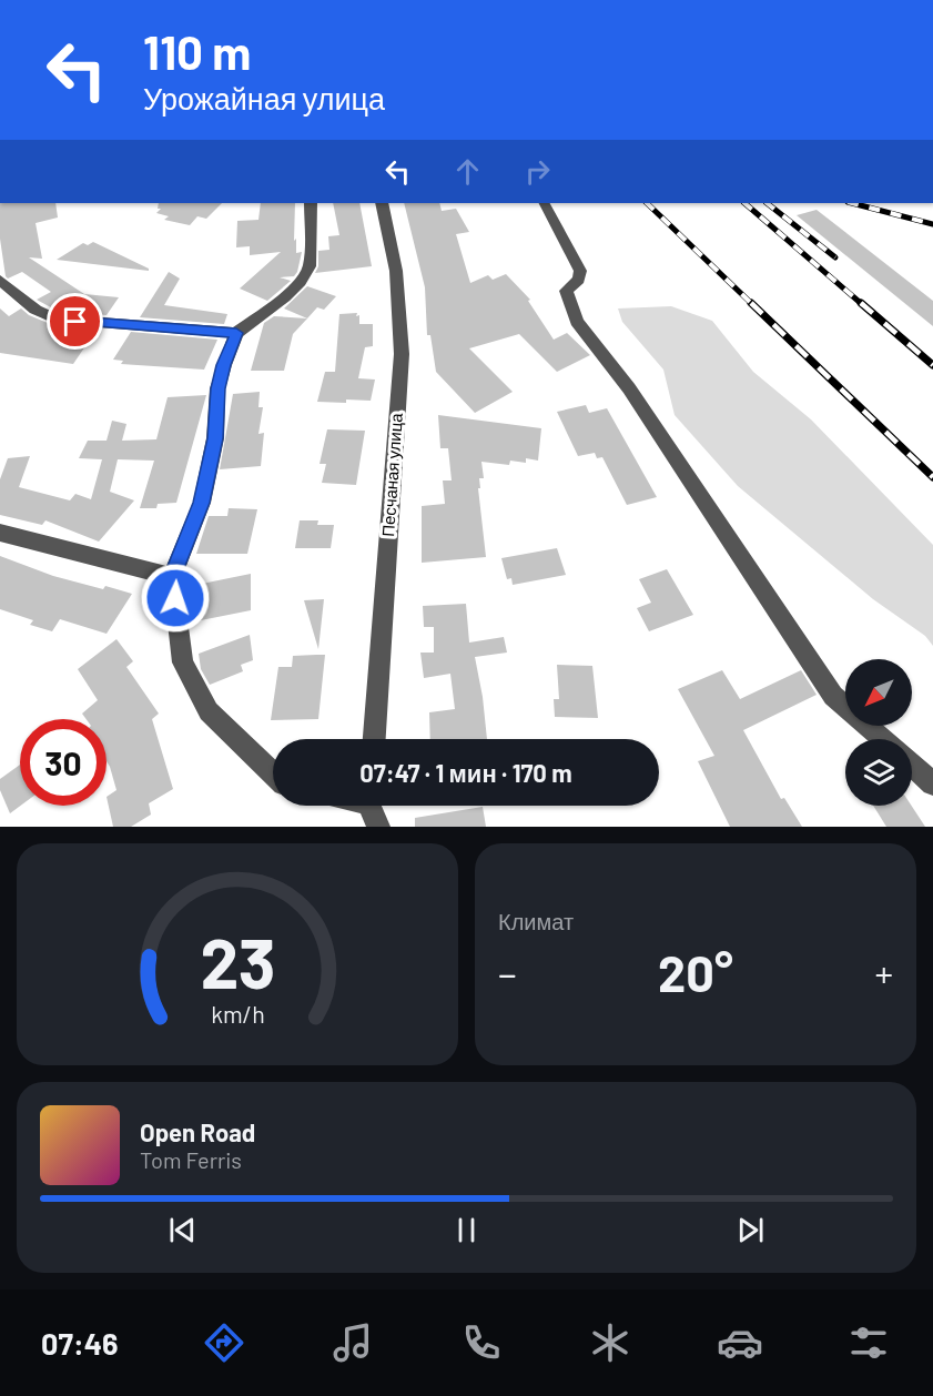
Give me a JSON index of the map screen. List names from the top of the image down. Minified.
{"streets":{"street":["Песчаная улица"]},"north":"bottom left","page":{"turn":["110 m","Урожайная улица"],"limit":"30","trip":"07:47 · 1 мин · 170 m","tile":"Климат","heat":["−","20°","+"],"song":["Open Road","Tom Ferris"],"tabs":"07:46","gauge":["23","km/h"]}}
